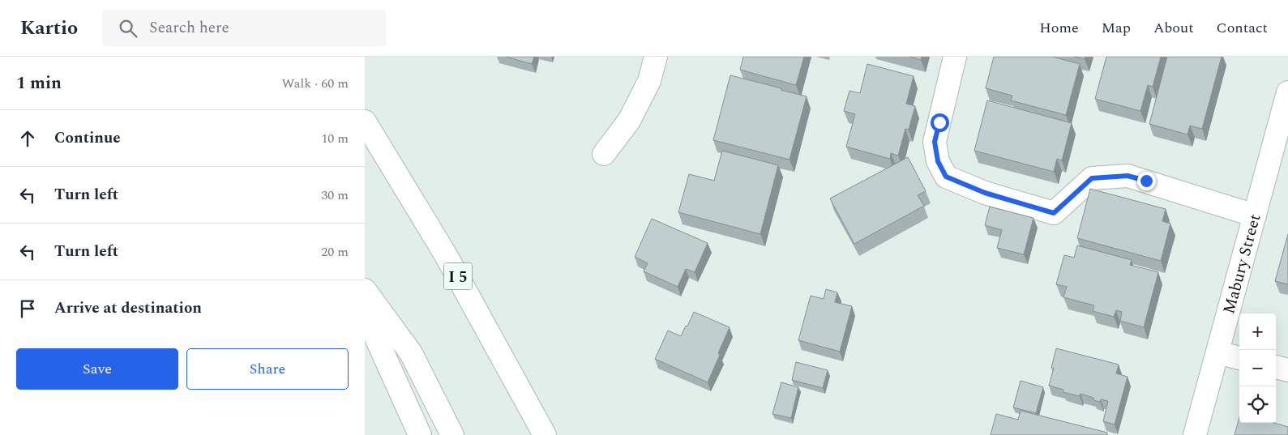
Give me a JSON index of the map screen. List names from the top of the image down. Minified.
{"streets":{"main road":["Mabury Street","I 5"]},"page":{"header":"Kartio","search":"Search here","nav":["Home","Map","About","Contact"],"heading":["1 min","Walk · 60 m"],"list":[["Continue","10 m"],["Turn left","30 m"],["Turn left","20 m"],"Arrive at destination"],"map_buttons":["+","−"],"buttons":["Save","Share"]}}
